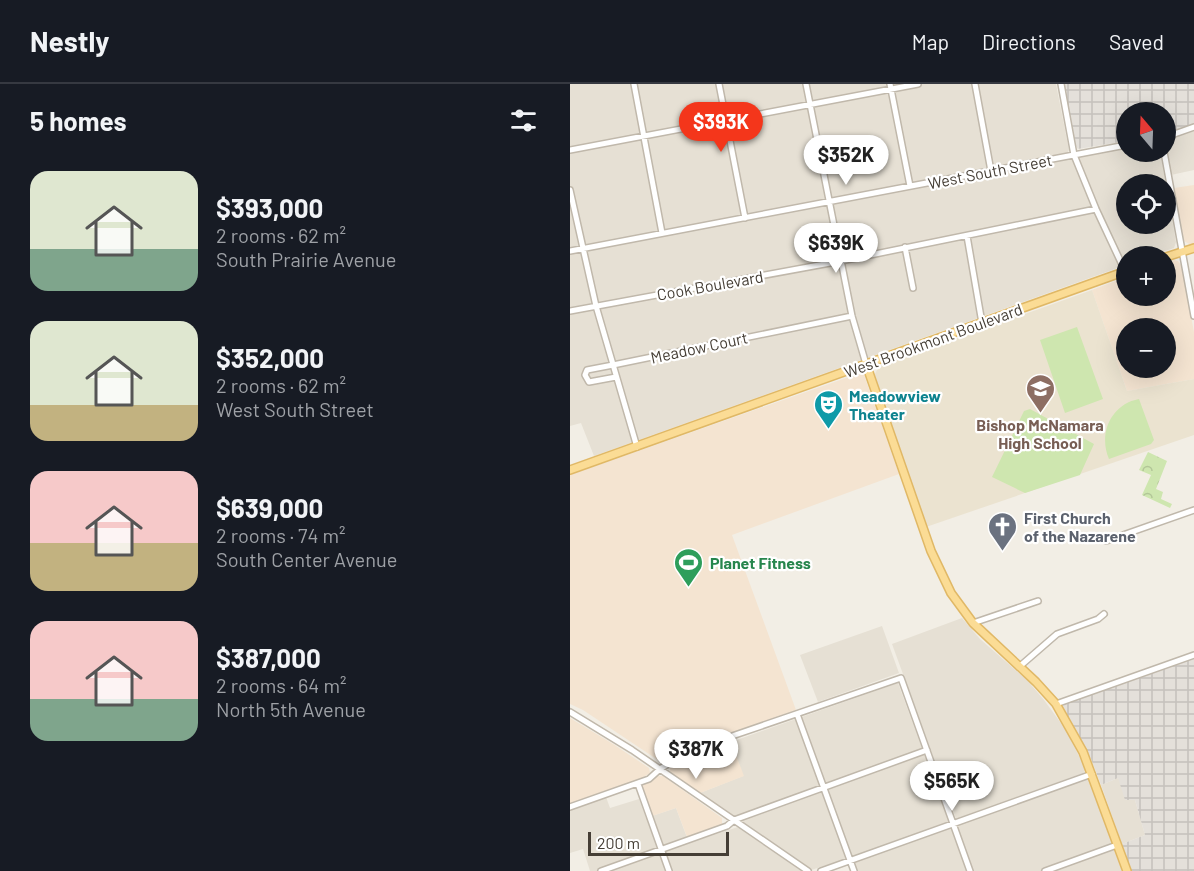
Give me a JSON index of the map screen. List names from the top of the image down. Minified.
{"streets":{"main road":["West Brookmont Boulevard"],"street":["West South Street","Cook Boulevard","Meadow Court"]},"places":{"school or university":["Bishop McNamara High School"],"theatre":["Meadowview Theater"],"church":["First Church of the Nazarene"],"sports":["Planet Fitness"]},"scale_bar":"200 m","north":"top","page":{"header":"Nestly","nav":["Map","Directions","Saved"],"heading":"5 homes","map_buttons":["+","−"],"price":["$393K","$352K","$639K","$387K","$565K"],"list":[{"name":"$393,000","note":"2 rooms · 62 m² · South Prairie Avenue"},{"name":"$352,000","note":"2 rooms · 62 m² · West South Street"},{"name":"$639,000","note":"2 rooms · 74 m² · South Center Avenue"},{"name":"$387,000","note":"2 rooms · 64 m² · North 5th Avenue"}],"scale":"200 m"}}
